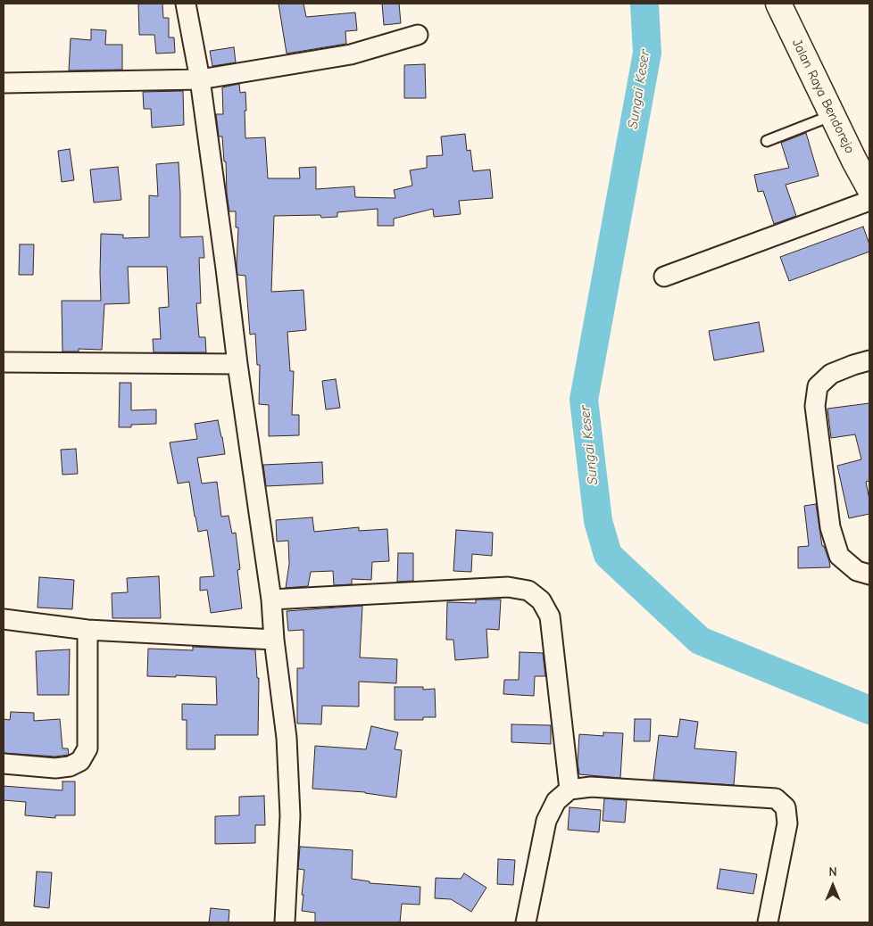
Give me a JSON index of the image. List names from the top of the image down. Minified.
{"streets":{"main road":["Jalan Raya Bendorejo"]},"water":["Sungai Keser"],"north":"top"}
